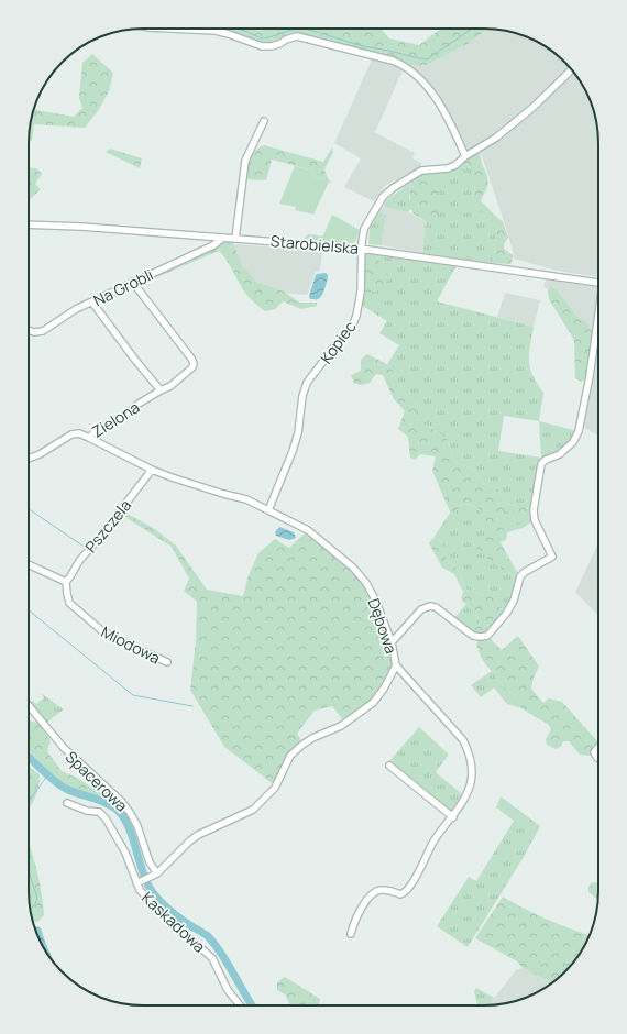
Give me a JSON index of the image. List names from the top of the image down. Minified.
{"streets":{"street":["Starobielska","Na Grobli","Kopiec","Zielona","Pszczela","Dębowa","Miodowa","Spacerowa","Kaskadowa"]},"crossings":[["Starobielska","Na Grobli"],["Starobielska","Kopiec"],["Na Grobli","Zielona"],["Kopiec","Dębowa"],["Zielona","Dębowa"],["Pszczela","Dębowa"],["Pszczela","Miodowa"],["Dębowa","Spacerowa"],["Dębowa","Kaskadowa"]]}
